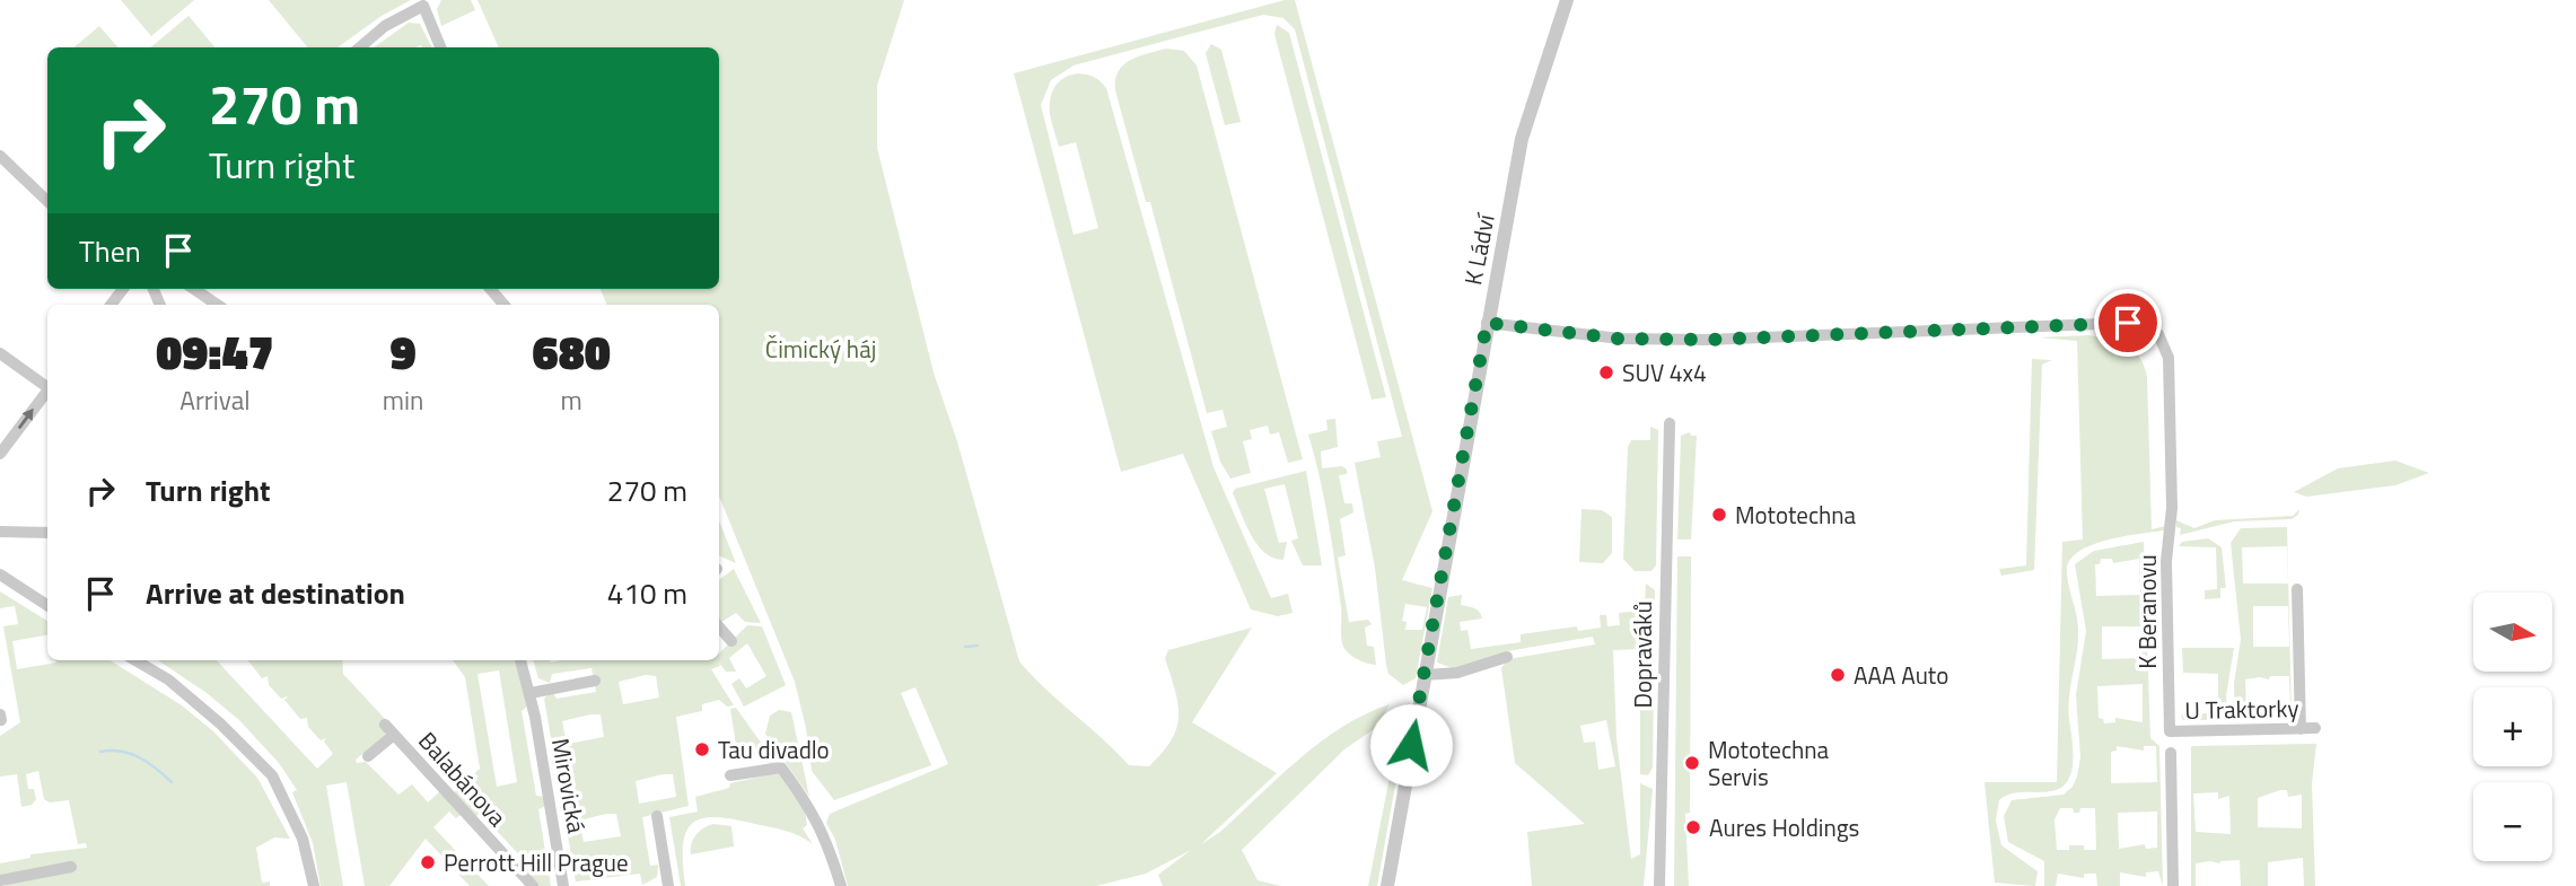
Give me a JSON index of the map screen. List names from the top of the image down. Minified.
{"streets":{"street":["K Ládví","K Beranovu","Dopraváků","U Traktorky","Balabánova","Mirovická"]},"crossings":[["K Ládví","K Beranovu"],["K Beranovu","U Traktorky"]],"parks":["Čimický háj"],"places":["SUV 4x4","Mototechna","AAA Auto","Tau divadlo","Mototechna Servis","Aures Holdings","Perrott Hill Prague"],"north":"right","page":{"turn":["270 m","Turn right"],"then":"Then","eta":["09:47","Arrival","9","min","680","m"],"list":[{"name":"Turn right","value":"270 m"},{"name":"Arrive at destination","value":"410 m"}],"map_buttons":["+","−"]}}
